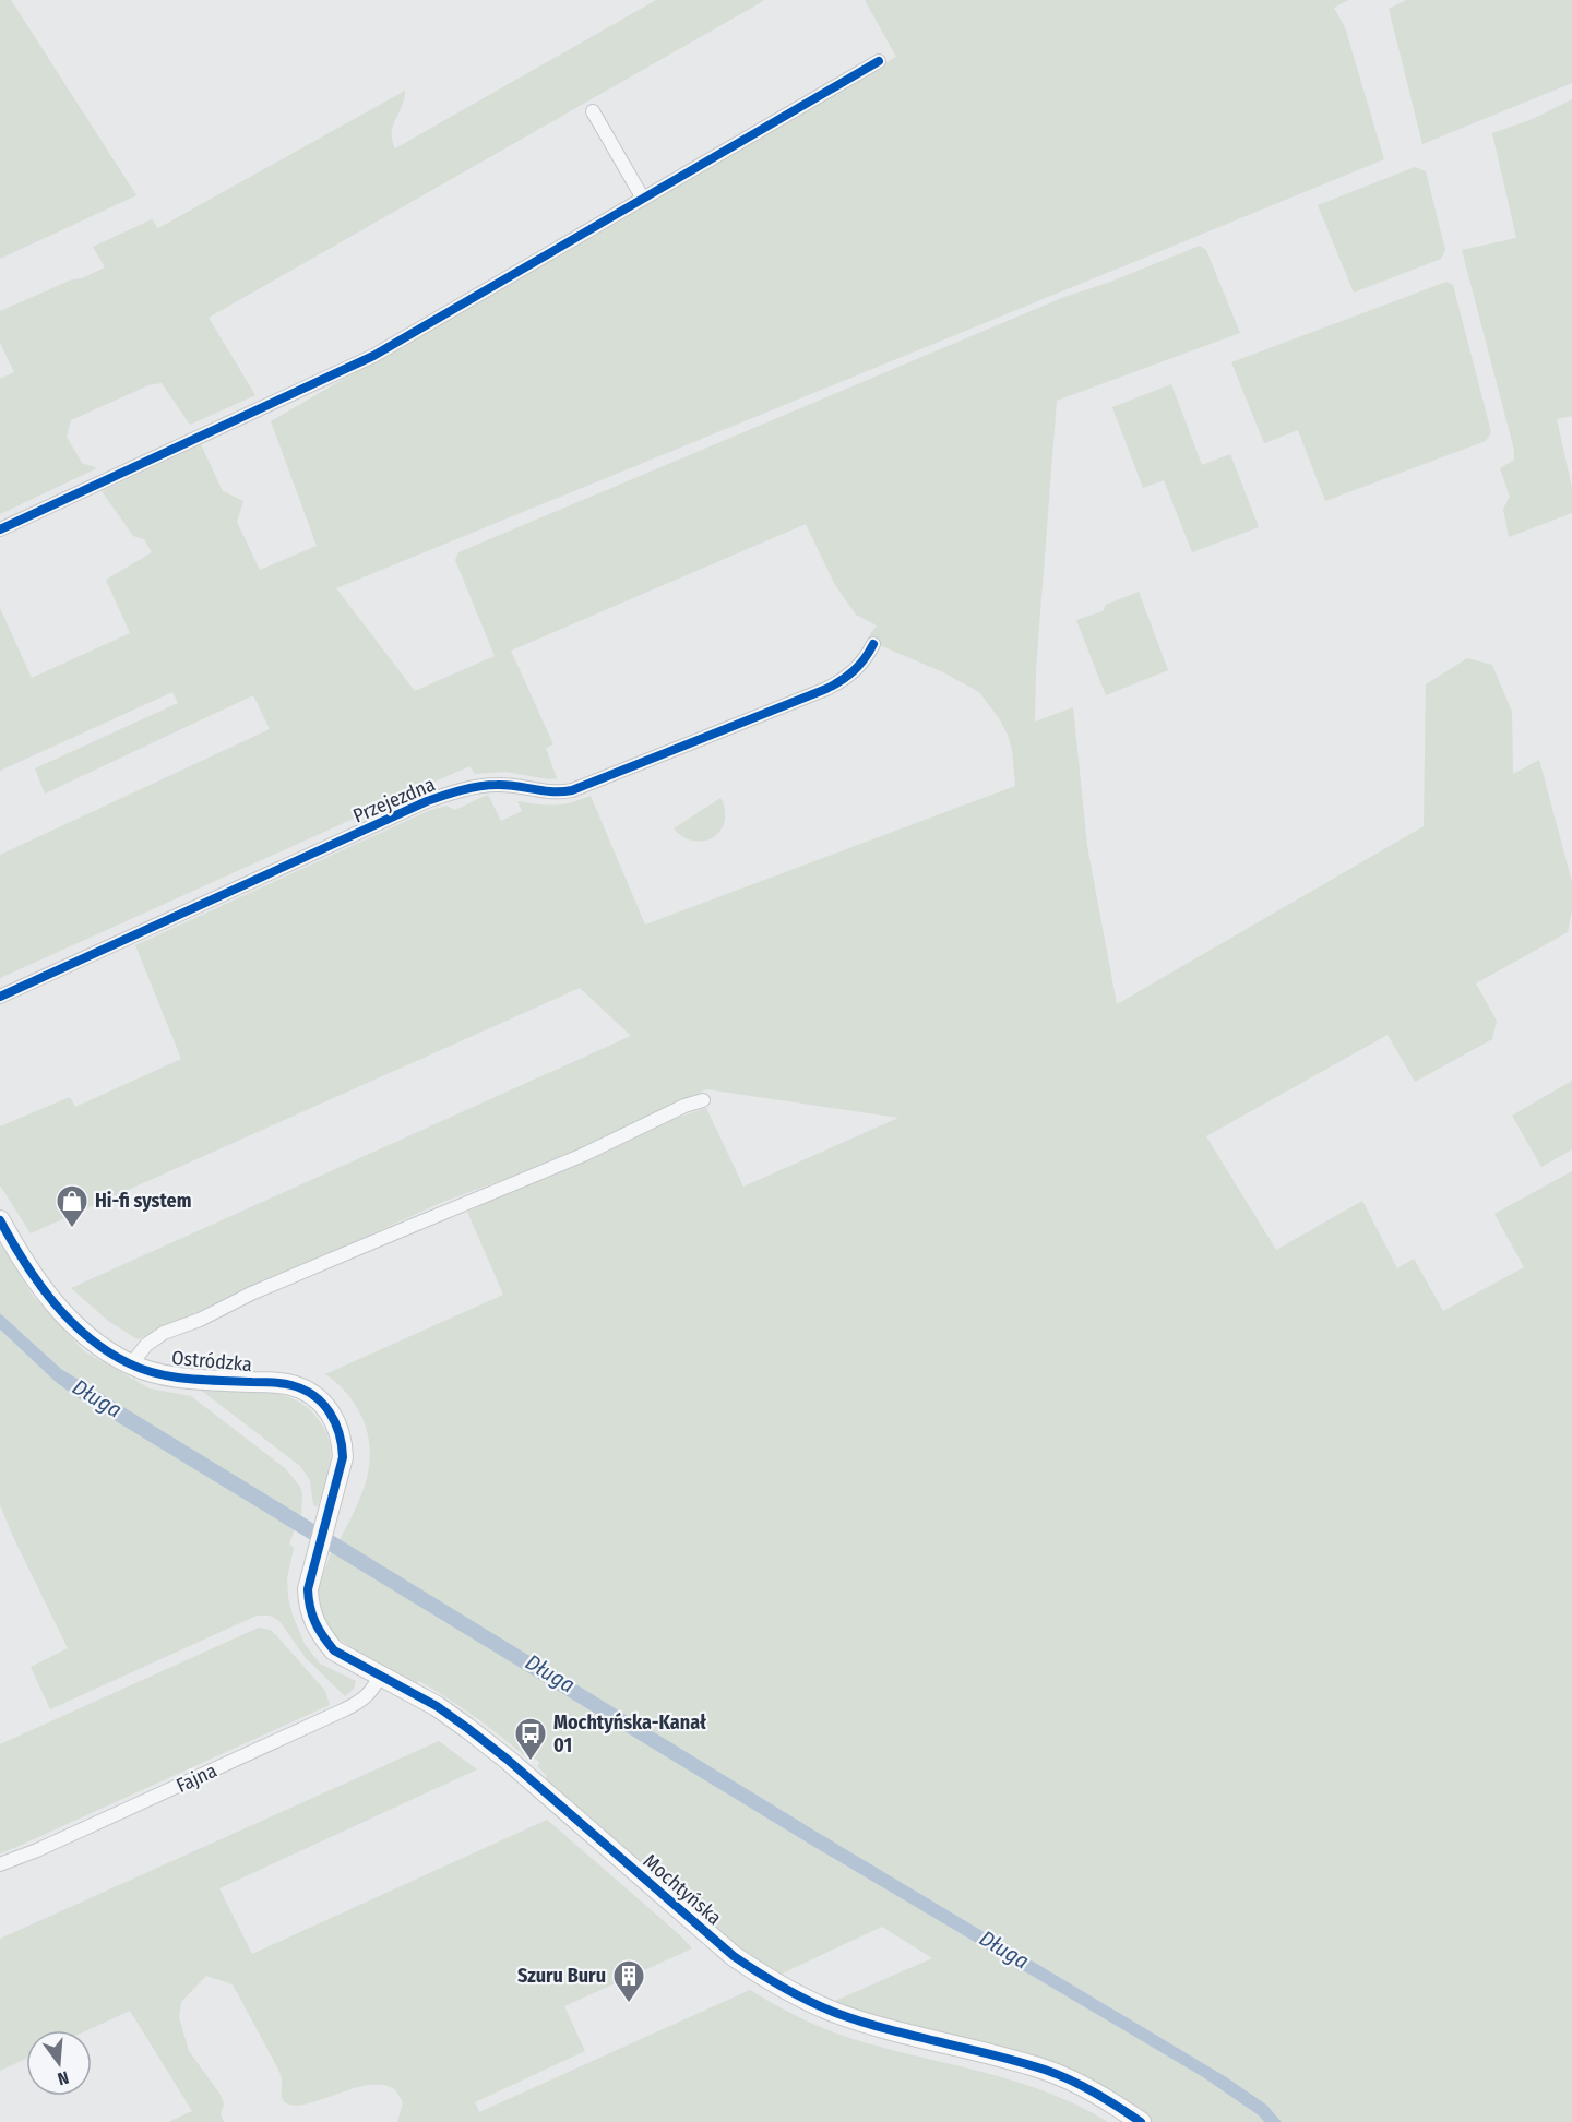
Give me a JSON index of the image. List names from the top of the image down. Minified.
{"streets":{"street":["Przejezdna","Ostródzka","Fajna","Mochtyńska"]},"crossings":[["Ostródzka","Mochtyńska"],["Fajna","Mochtyńska"]],"water":["Długa"],"places":{"shop":["Hi-fi system"],"bus stop":["Mochtyńska-Kanał 01"],"building":["Szuru Buru"]},"north":"bottom"}
